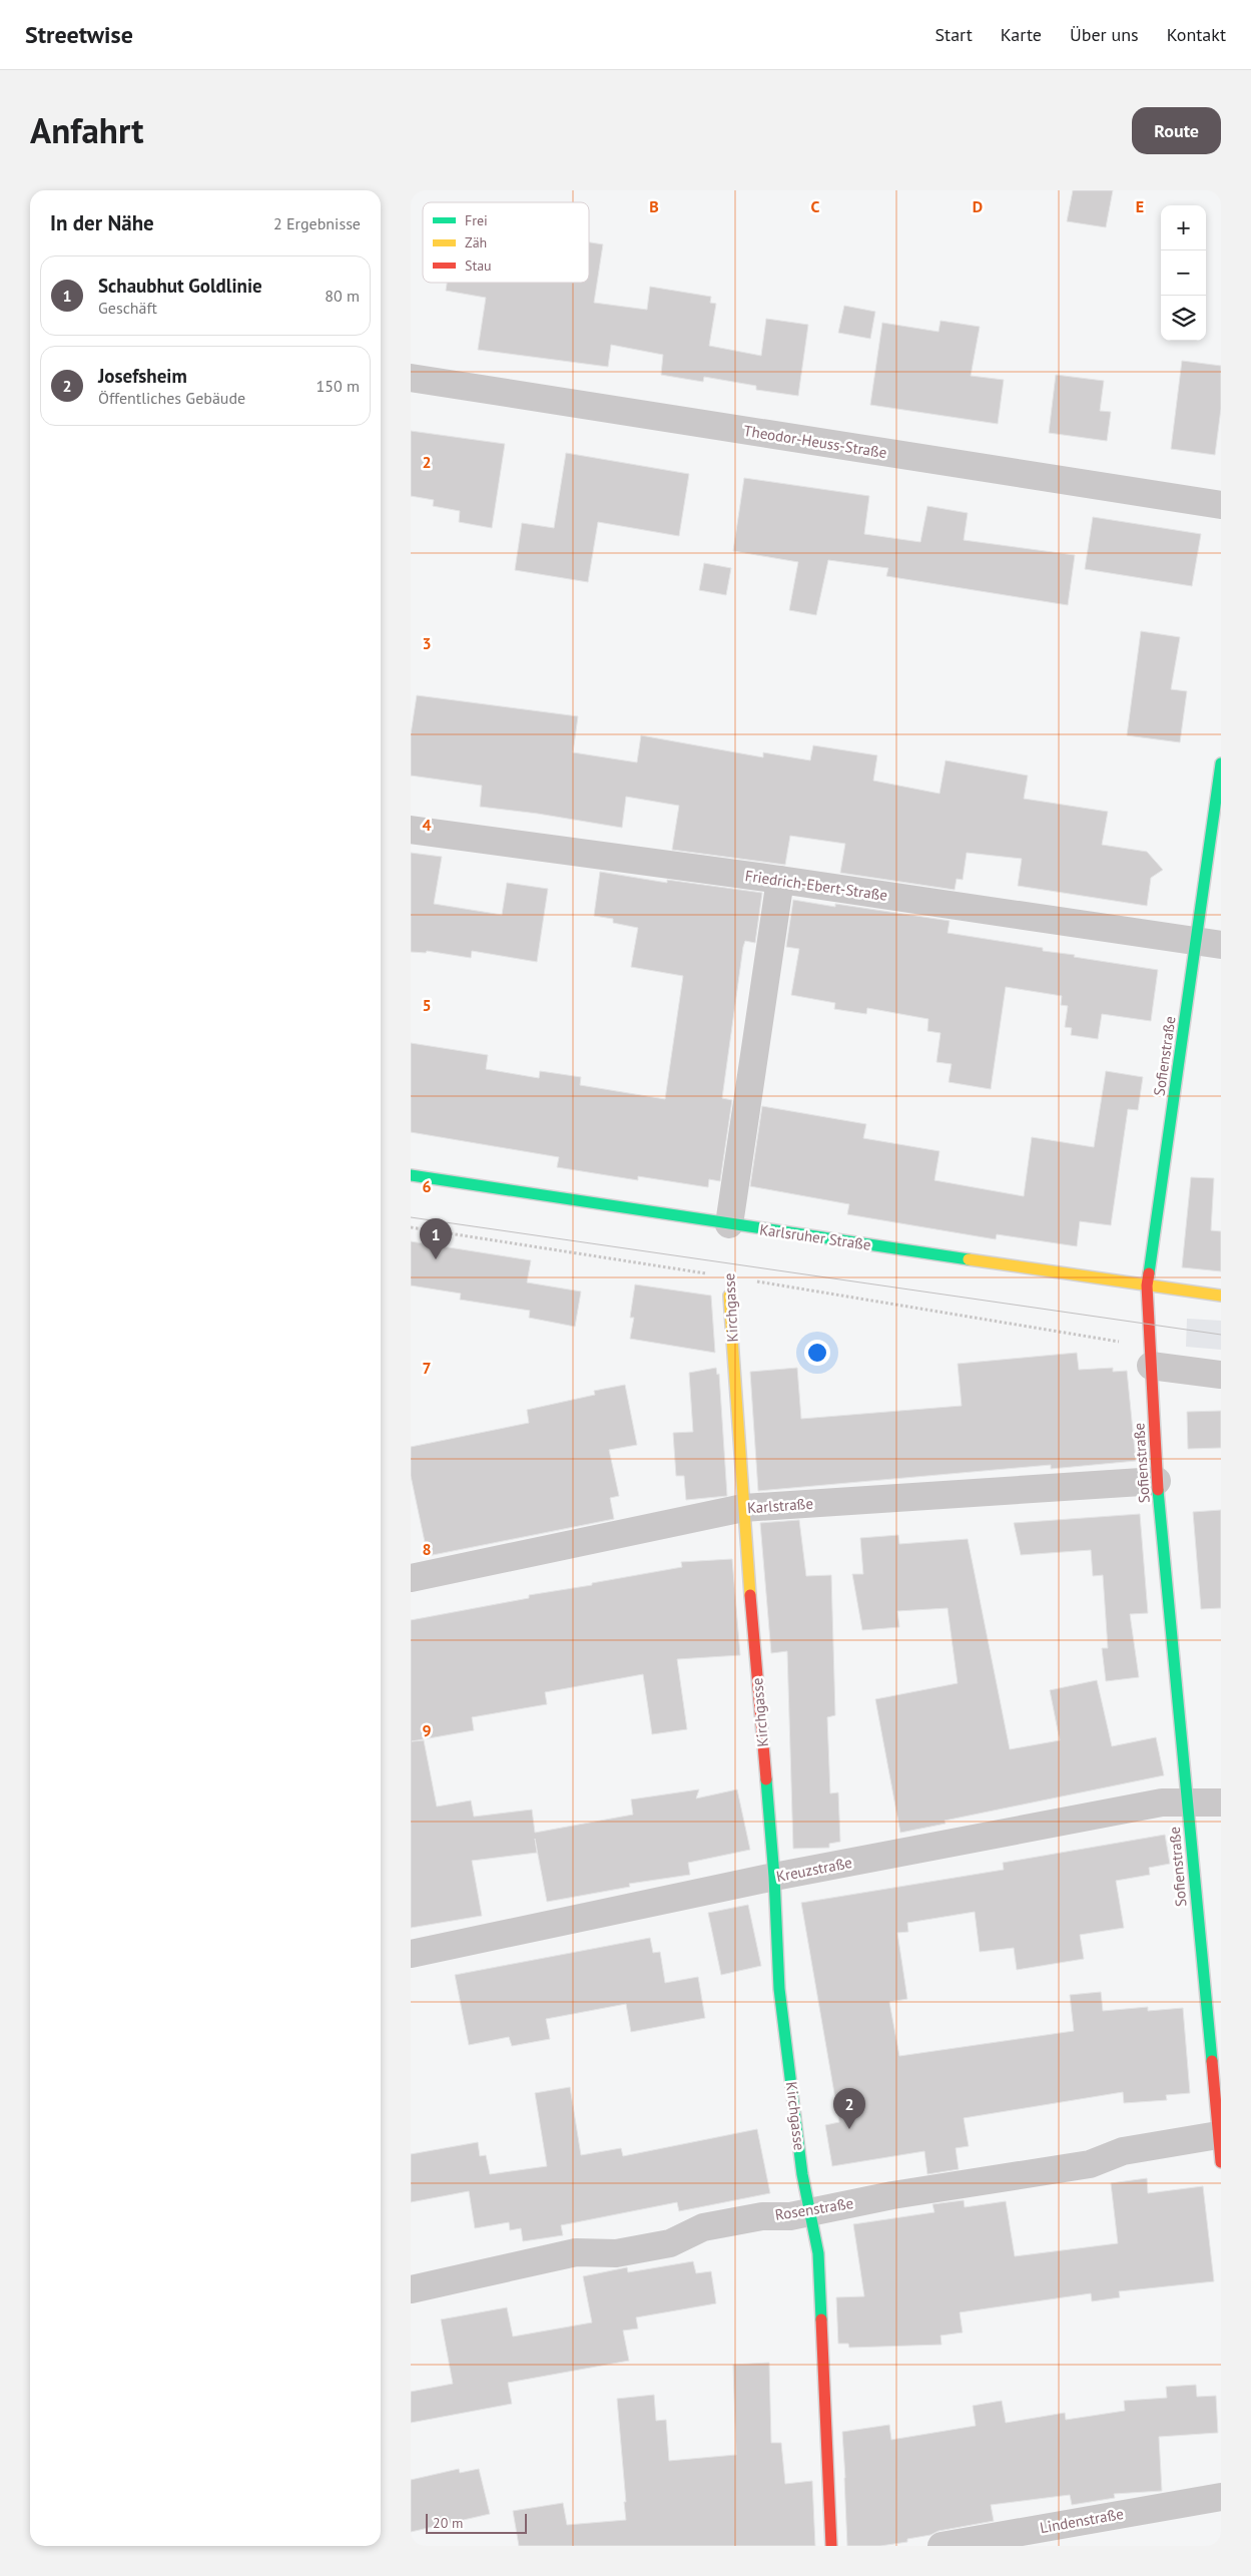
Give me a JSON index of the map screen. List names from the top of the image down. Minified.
{"streets":{"street":["Theodor-Heuss-Straße","Friedrich-Ebert-Straße","Sofienstraße","Karlsruher Straße","Kirchgasse","Karlstraße","Kreuzstraße","Rosenstraße","Lindenstraße"]},"crossings":[["Friedrich-Ebert-Straße","Sofienstraße"],["Sofienstraße","Karlsruher Straße"],["Sofienstraße","Karlstraße"],["Sofienstraße","Kreuzstraße"],["Sofienstraße","Rosenstraße"],["Kirchgasse","Karlstraße"],["Kirchgasse","Kreuzstraße"],["Kirchgasse","Rosenstraße"]],"legend":["Frei","Zäh","Stau"],"scale_bar":"20 m","page":{"header":"Streetwise","nav":["Start","Karte","Über uns","Kontakt"],"title":"Anfahrt","buttons":"Route","heading":["In der Nähe","2 Ergebnisse"],"map_buttons":["+","−"],"list":[{"mark":"1","name":"Schaubhut Goldlinie","note":"Geschäft","value":"80 m"},{"mark":"2","name":"Josefsheim","note":"Öffentliches Gebäude","value":"150 m"}],"pins":["1","2"],"scale":"20 m"},"grid":{"columns":["B","C","D","E"],"rows":["2","3","4","5","6","7","8","9"]}}
